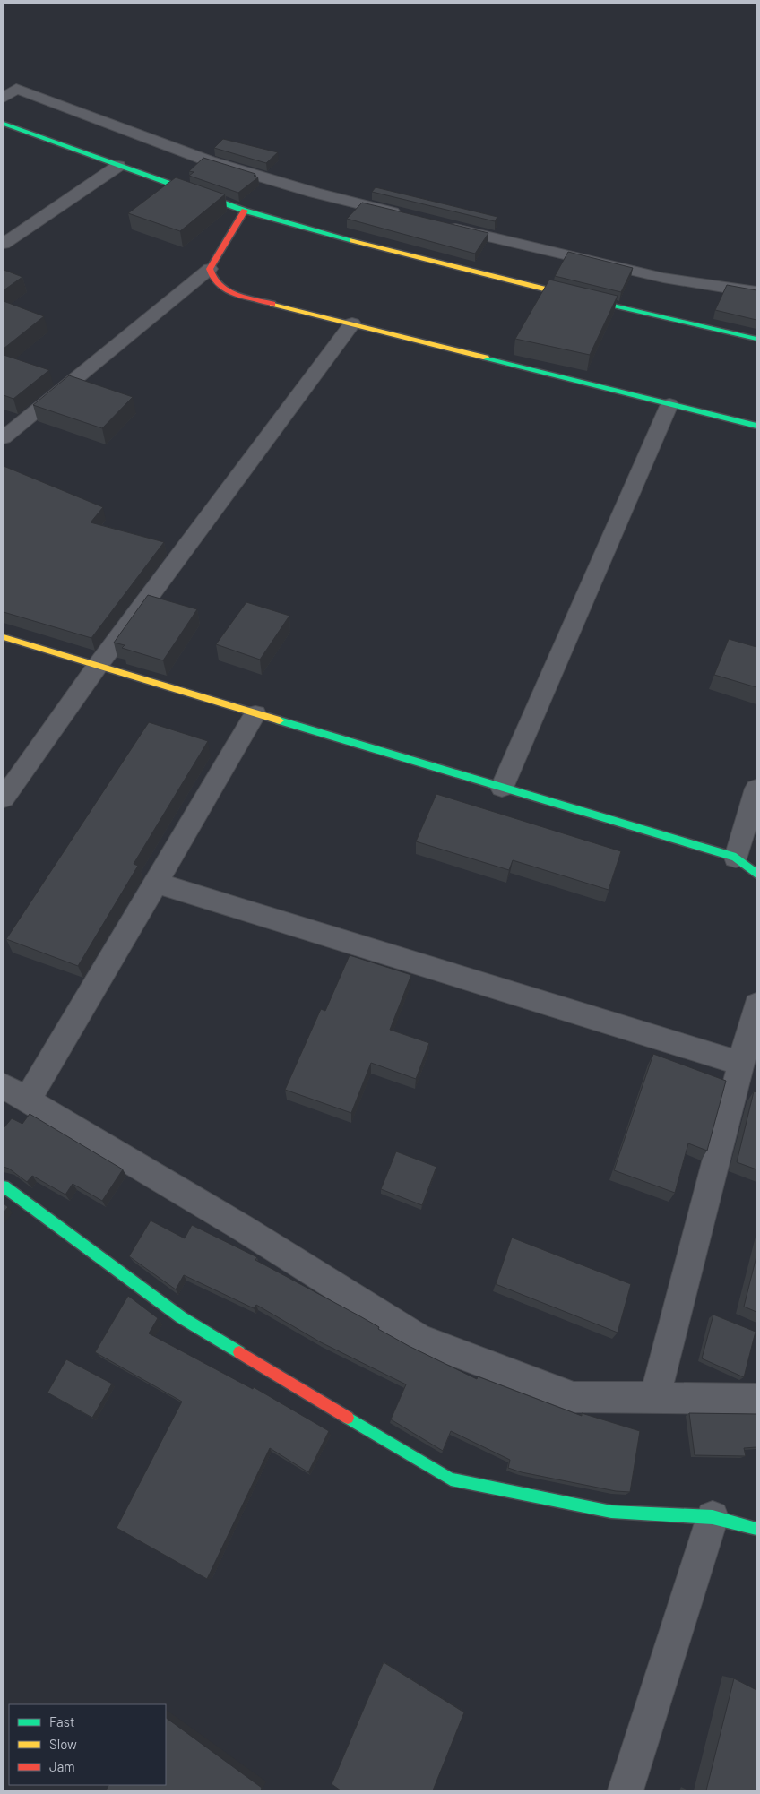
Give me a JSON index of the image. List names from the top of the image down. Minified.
{"legend":["Fast","Slow","Jam"]}
